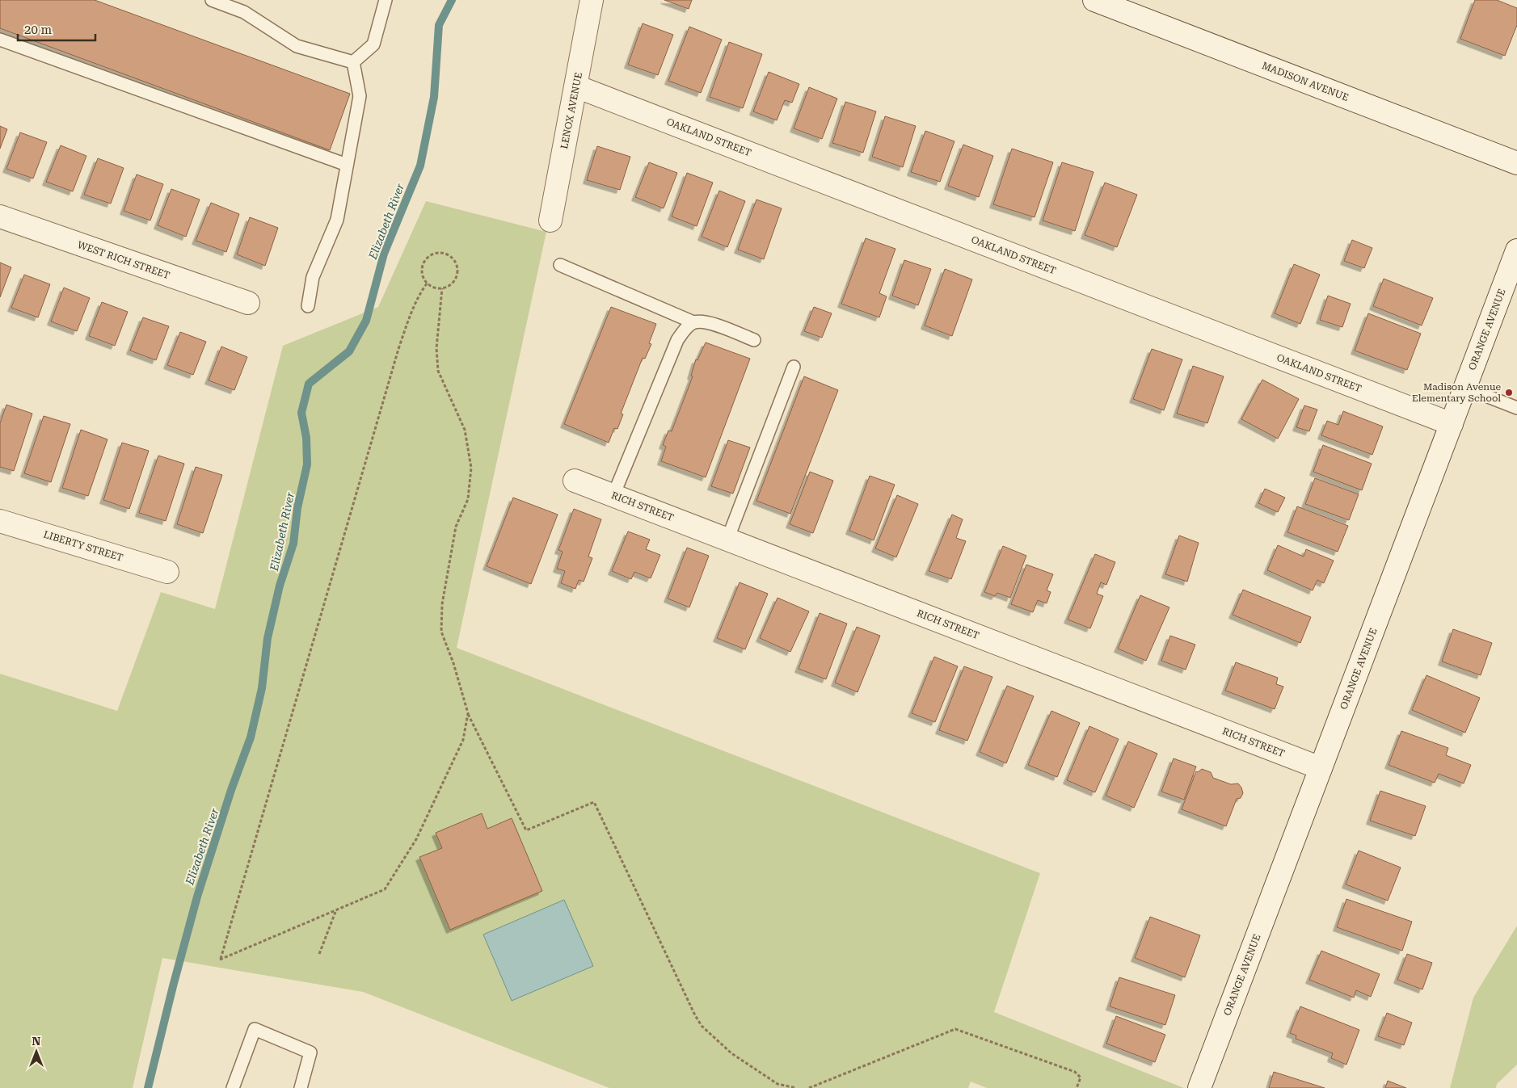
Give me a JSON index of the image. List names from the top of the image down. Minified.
{"streets":{"street":["MADISON AVENUE","LENOX AVENUE","OAKLAND STREET","WEST RICH STREET","ORANGE AVENUE","RICH STREET","LIBERTY STREET"]},"crossings":[["LENOX AVENUE","OAKLAND STREET"],["OAKLAND STREET","ORANGE AVENUE"],["ORANGE AVENUE","RICH STREET"]],"water":["Elizabeth River"],"places":["Madison Avenue Elementary School"],"scale_bar":"20 m","north":"top"}
